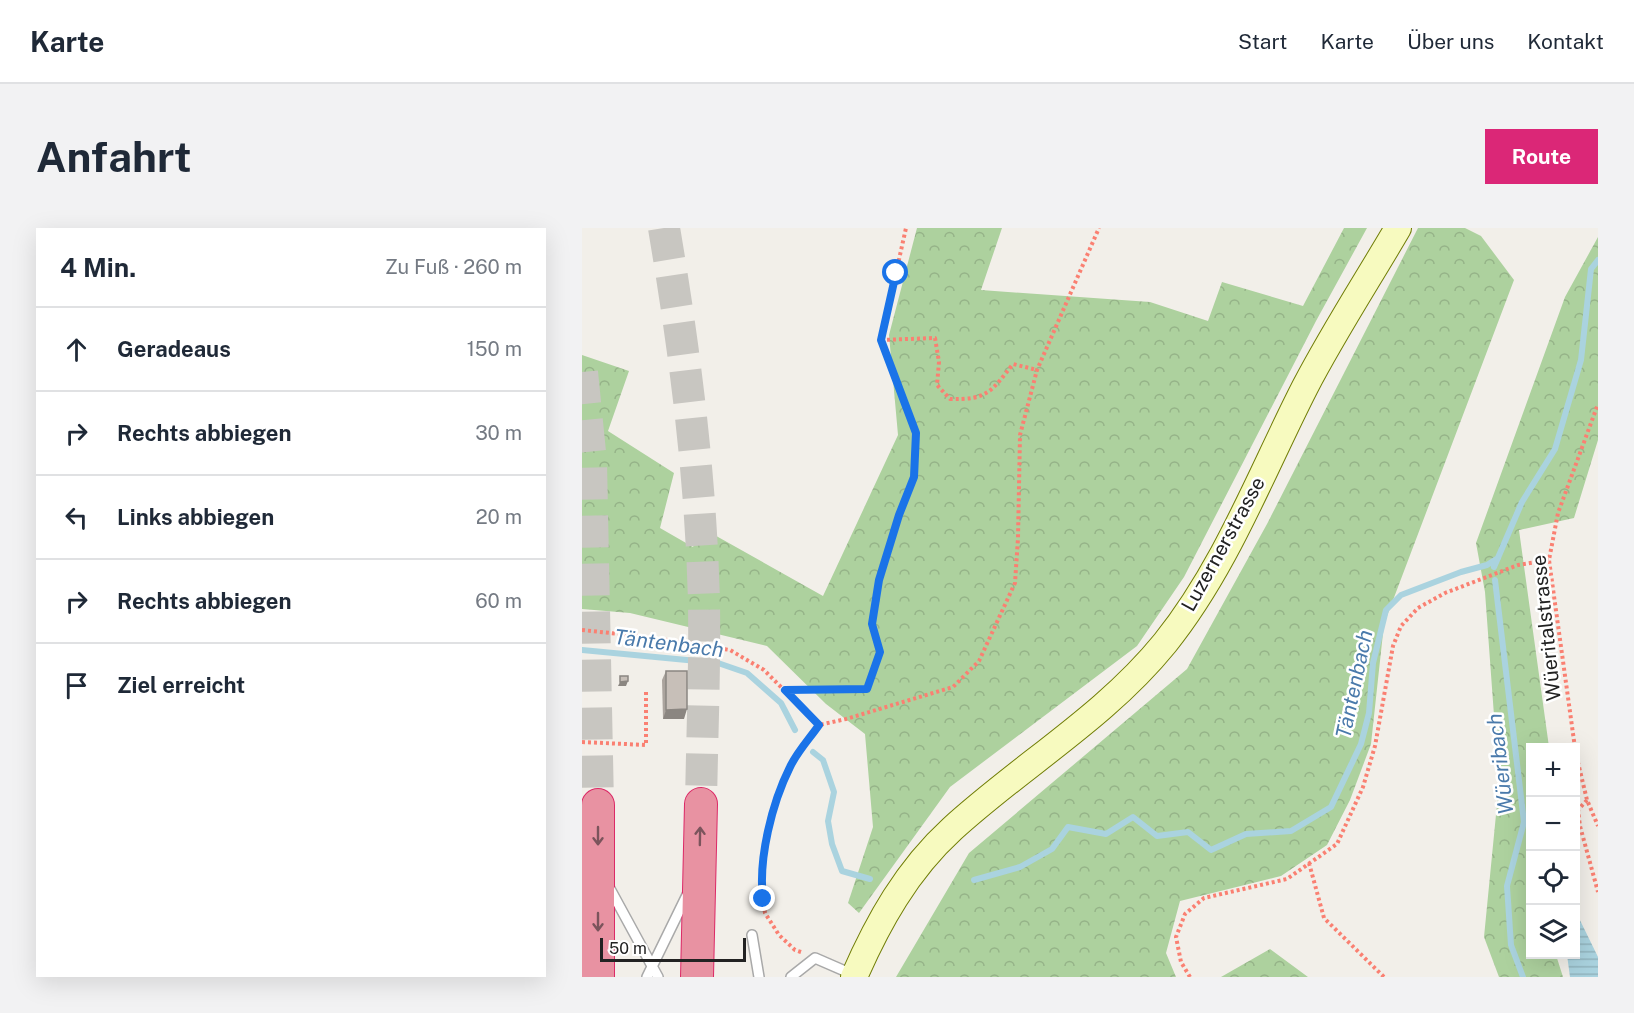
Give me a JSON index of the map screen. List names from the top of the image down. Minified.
{"streets":{"main road":["Luzernerstrasse"],"path":["Wüeritalstrasse"]},"water":["Täntenbach","Wüeribach"],"scale_bar":"50 m","page":{"header":"Karte","nav":["Start","Karte","Über uns","Kontakt"],"buttons":"Route","title":"Anfahrt","heading":["4 Min.","Zu Fuß · 260 m"],"list":[["Geradeaus","150 m"],["Rechts abbiegen","30 m"],["Links abbiegen","20 m"],["Rechts abbiegen","60 m"],"Ziel erreicht"],"map_buttons":["+","−"],"scale":"50 m"}}
